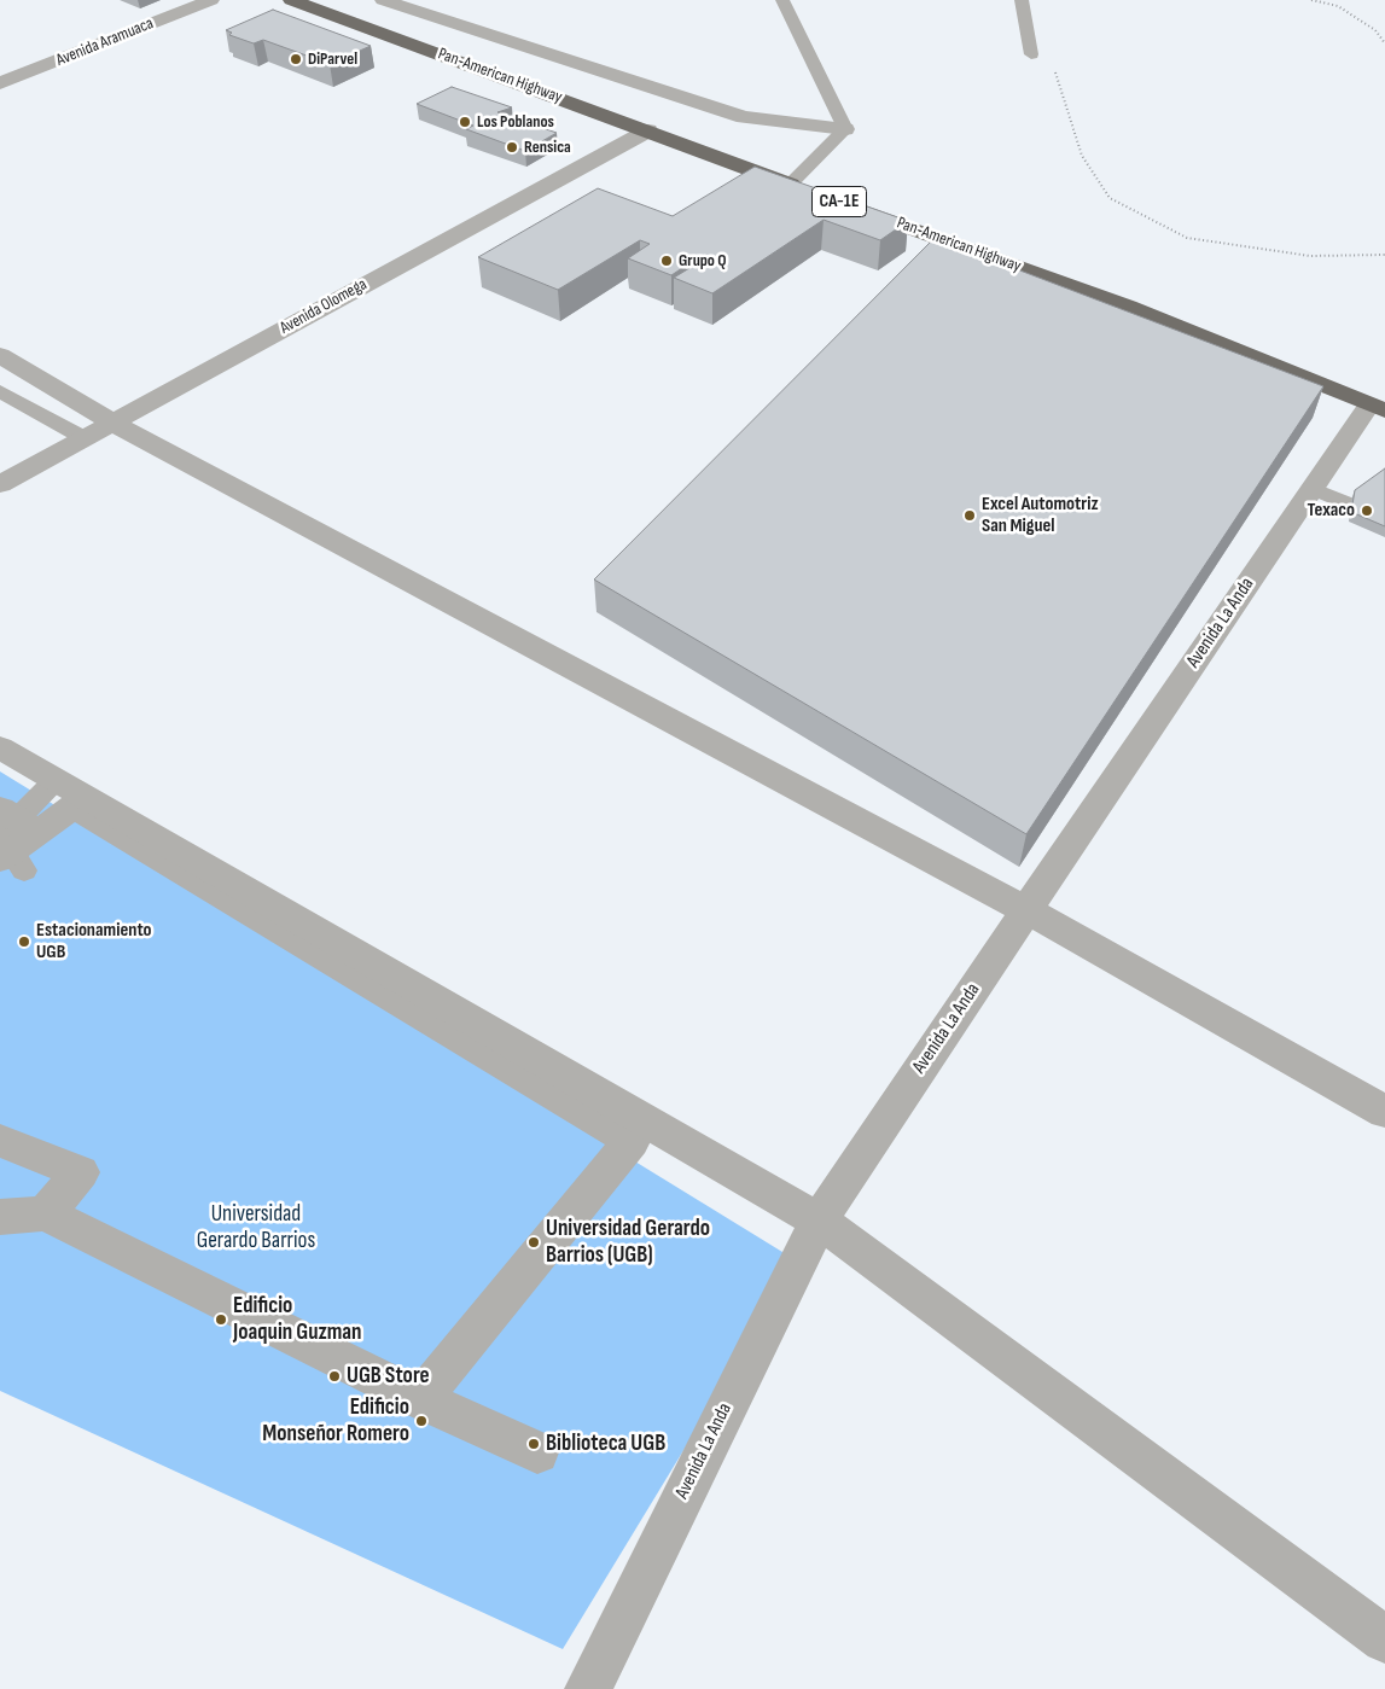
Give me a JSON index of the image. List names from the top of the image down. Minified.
{"streets":{"highway":["Pan-American Highway","CA-1E"],"street":["Avenida Aramuaca","Avenida Olomega","Avenida La Anda"]},"crossings":[["Pan-American Highway","Avenida Olomega"],["Pan-American Highway","Avenida La Anda"]],"parks":["Universidad Gerardo Barrios"],"places":["DiParvel","Los Poblanos","Rensica","Grupo Q","Texaco","Excel Automotriz San Miguel","Estacionamiento UGB","Universidad Gerardo Barrios (UGB)","Edificio Joaquin Guzman","UGB Store","Edificio Monseñor Romero","Biblioteca UGB"]}
